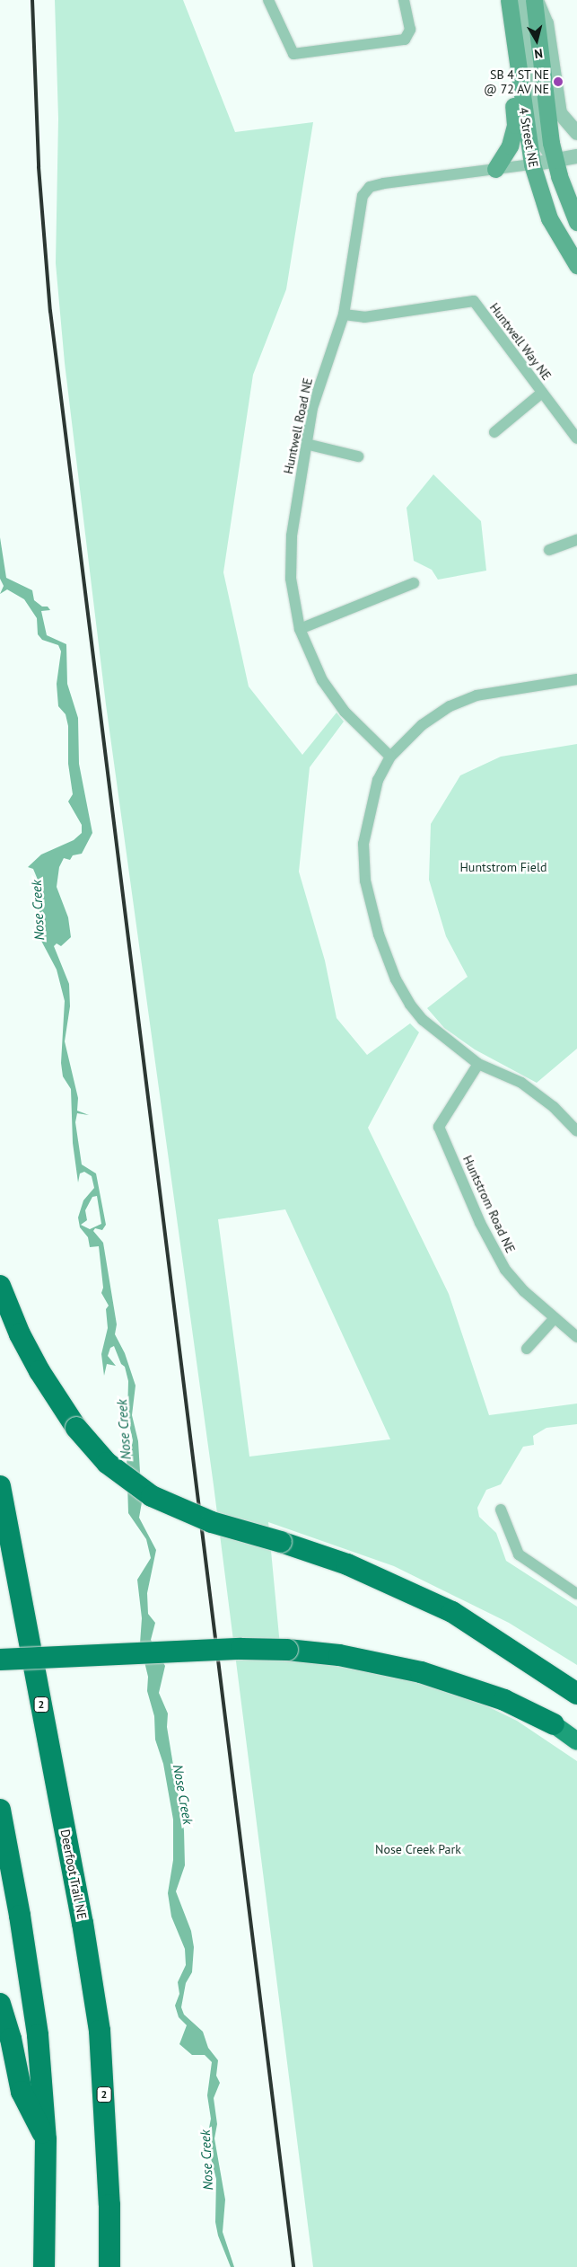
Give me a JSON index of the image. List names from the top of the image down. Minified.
{"streets":{"highway":["2","Deerfoot Trail NE"],"main road":["4 Street NE"],"street":["Huntwell Way NE","Huntwell Road NE","Huntstrom Road NE"]},"crossings":[["4 Street NE","Huntwell Road NE"],["Huntwell Way NE","Huntwell Road NE"]],"water":["Nose Creek"],"parks":["Huntstrom Field","Nose Creek Park"],"places":["SB 4 ST NE @ 72 AV NE"],"north":"bottom"}
